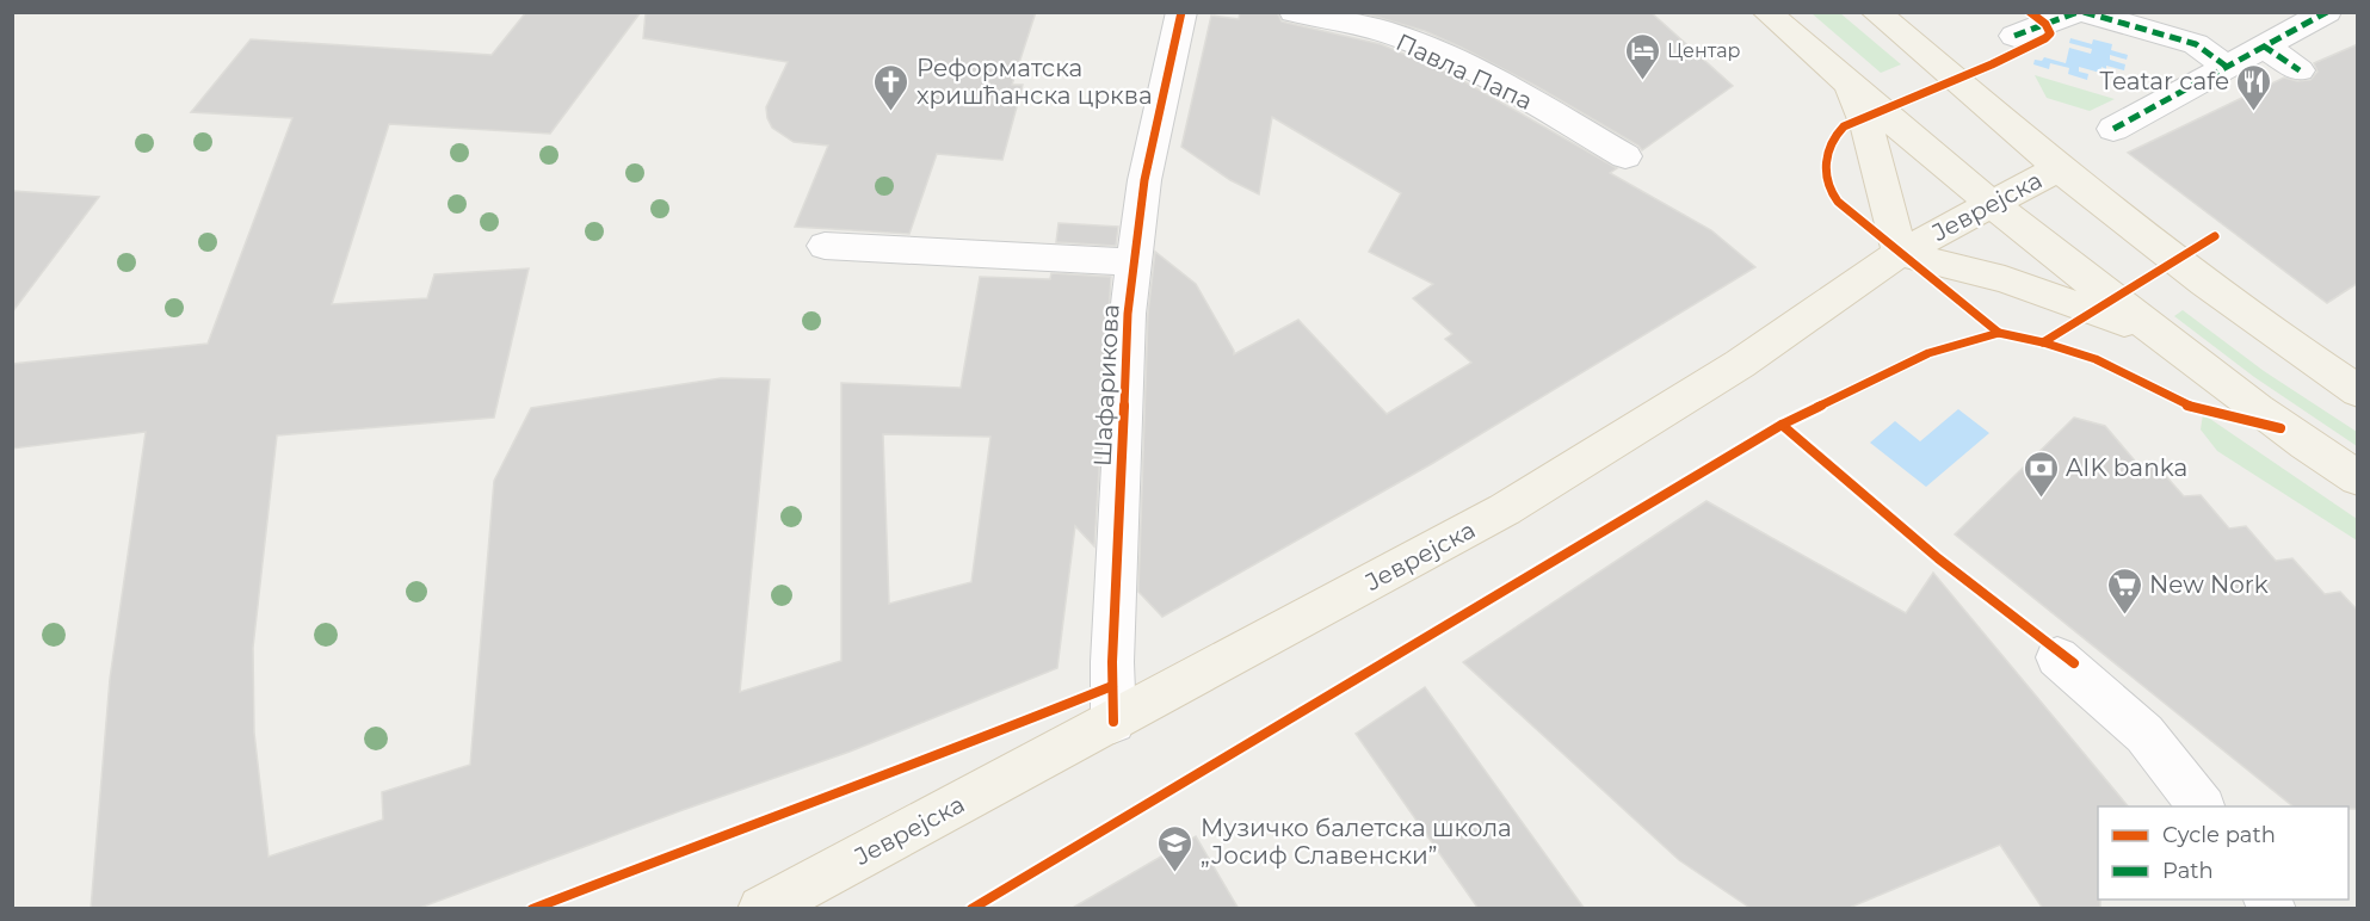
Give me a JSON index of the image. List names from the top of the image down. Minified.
{"streets":{"main road":["Јеврејска"],"street":["Павла Папа","Шафарикова"]},"crossings":[["Јеврејска","Шафарикова"]],"places":{"hotel":["Центар"],"church":["Реформатска хришћанска црква"],"restaurant":["Teatar cafe"],"bank":["AIK banka"],"supermarket":["New Nork"],"school or university":["Музичко балетска школа „Јосиф Славенски”"]},"legend":["Cycle path","Path"]}
